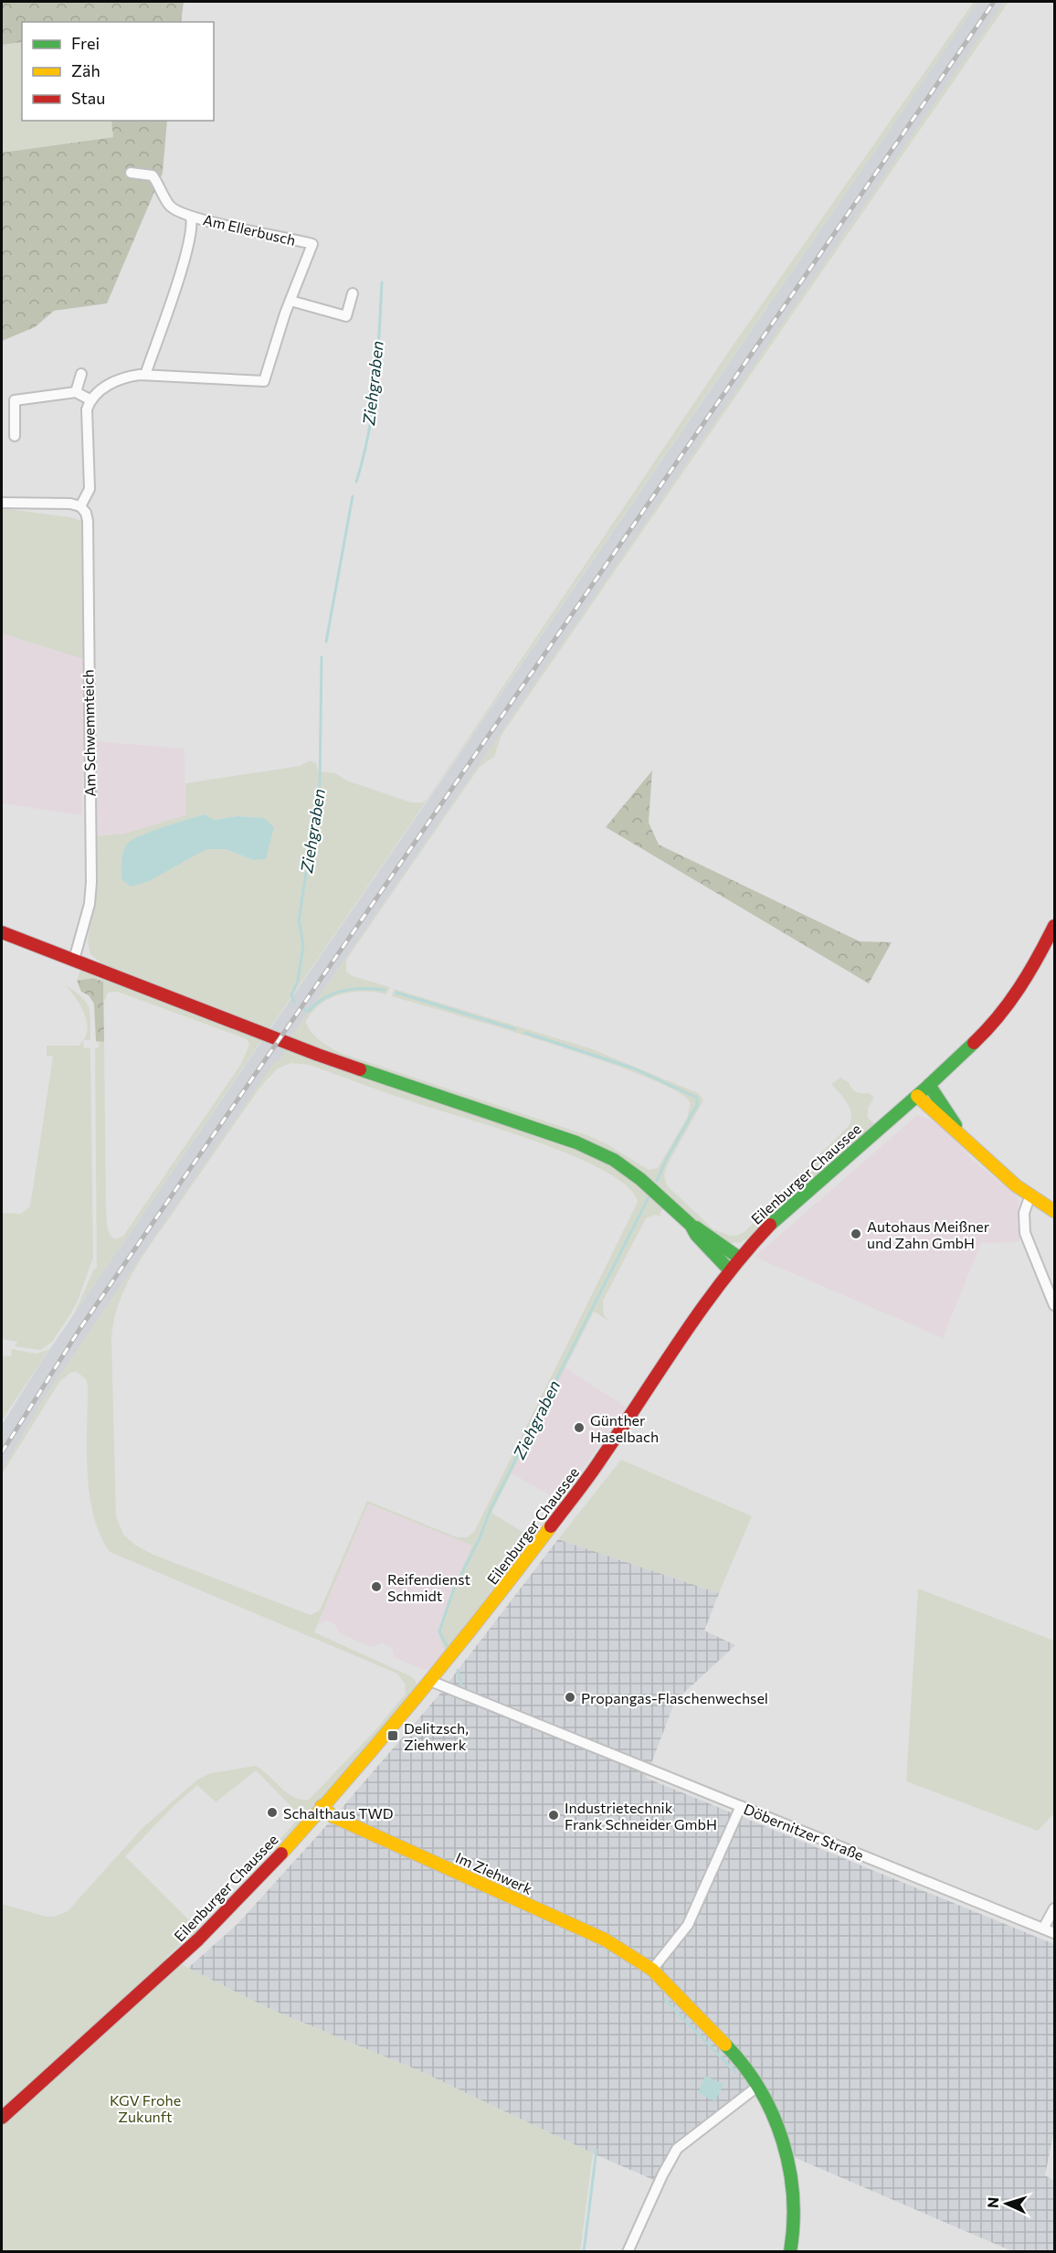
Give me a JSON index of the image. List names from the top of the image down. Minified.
{"streets":{"street":["Am Ellerbusch","Am Schwemmteich","Eilenburger Chaussee","Döbernitzer Straße","Im Ziehwerk"]},"crossings":[["Eilenburger Chaussee","Döbernitzer Straße"],["Eilenburger Chaussee","Im Ziehwerk"]],"water":["Ziehgraben"],"parks":["KGV Frohe Zukunft"],"places":{"other":["Autohaus Meißner und Zahn GmbH","Günther Haselbach","Reifendienst Schmidt","Propangas-Flaschenwechsel","Schalthaus TWD","Industrietechnik Frank Schneider GmbH"],"transit":["Delitzsch, Ziehwerk"]},"legend":["Frei","Zäh","Stau"],"north":"left"}
